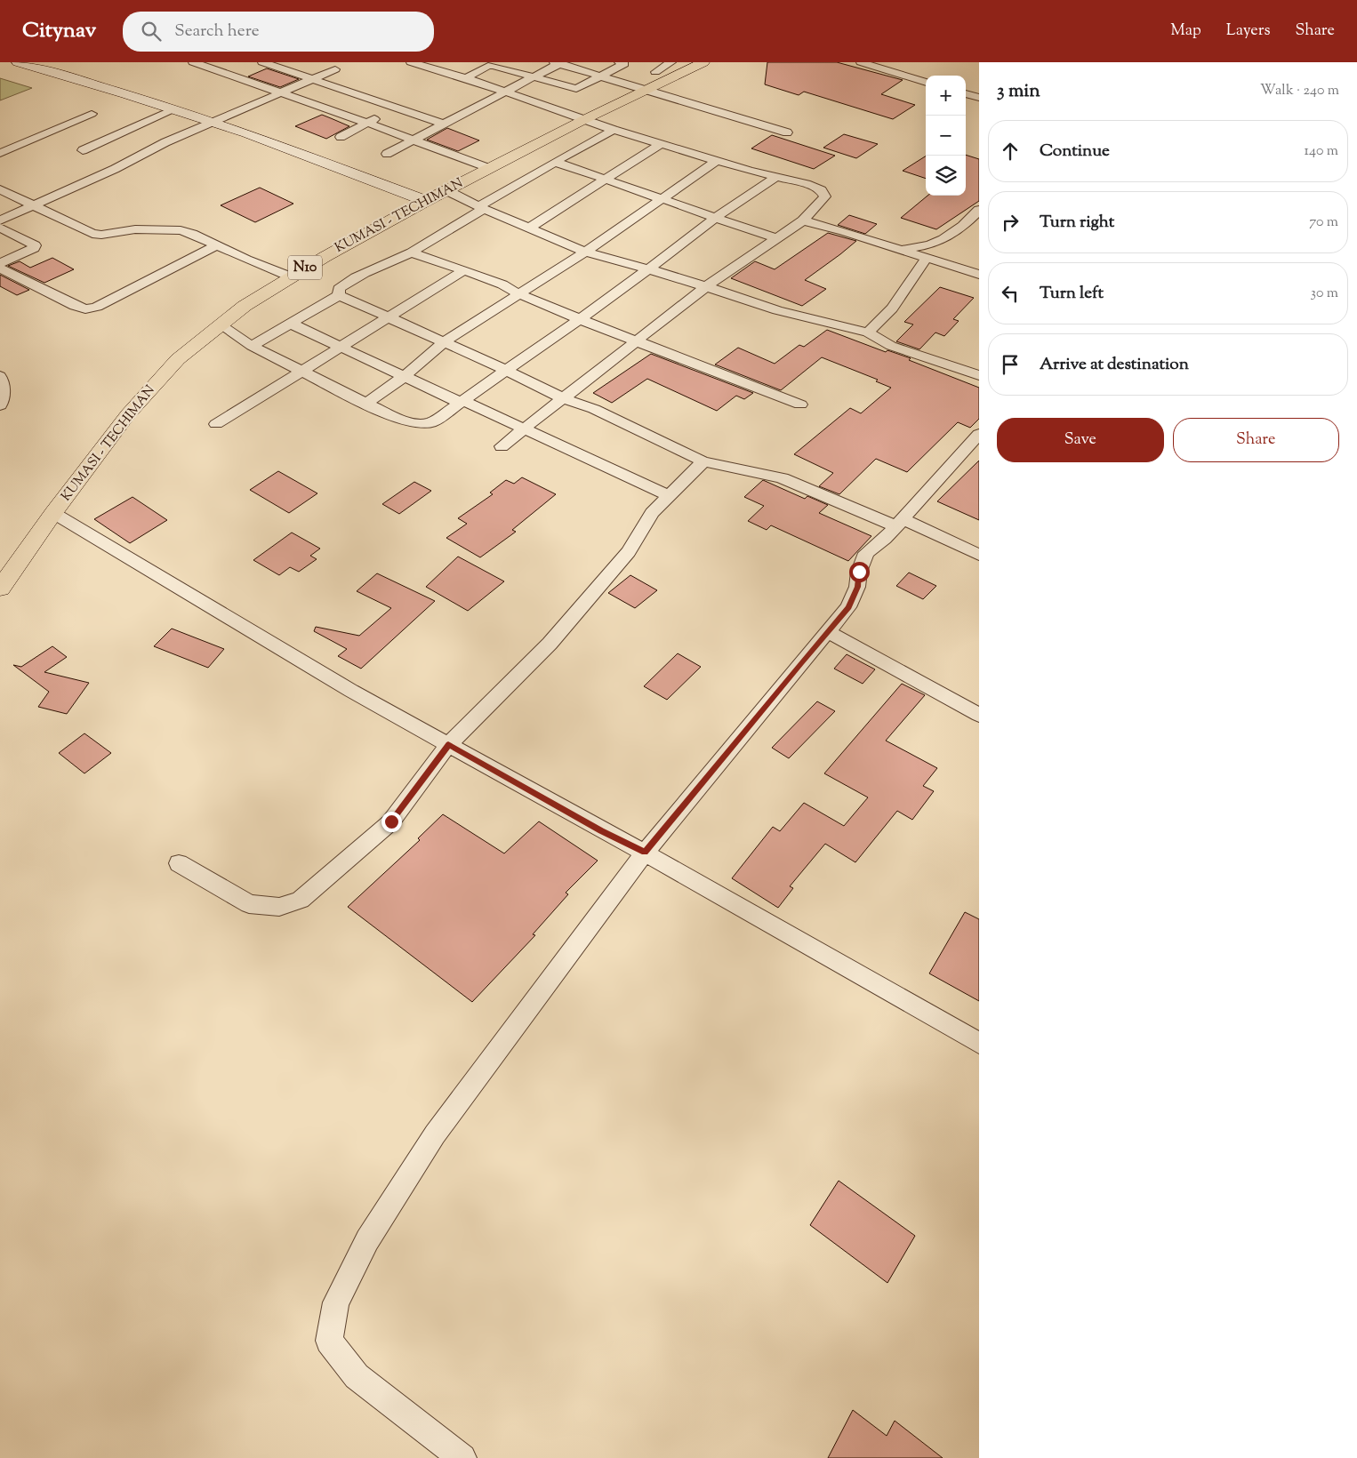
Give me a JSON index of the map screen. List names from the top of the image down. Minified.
{"streets":{"highway":["KUMASI - TECHIMAN","N10"]},"page":{"header":"Citynav","search":"Search here","nav":["Map","Layers","Share"],"heading":["3 min","Walk · 240 m"],"map_buttons":["+","−"],"list":[["Continue","140 m"],["Turn right","70 m"],["Turn left","30 m"],"Arrive at destination"],"buttons":["Save","Share"]}}
